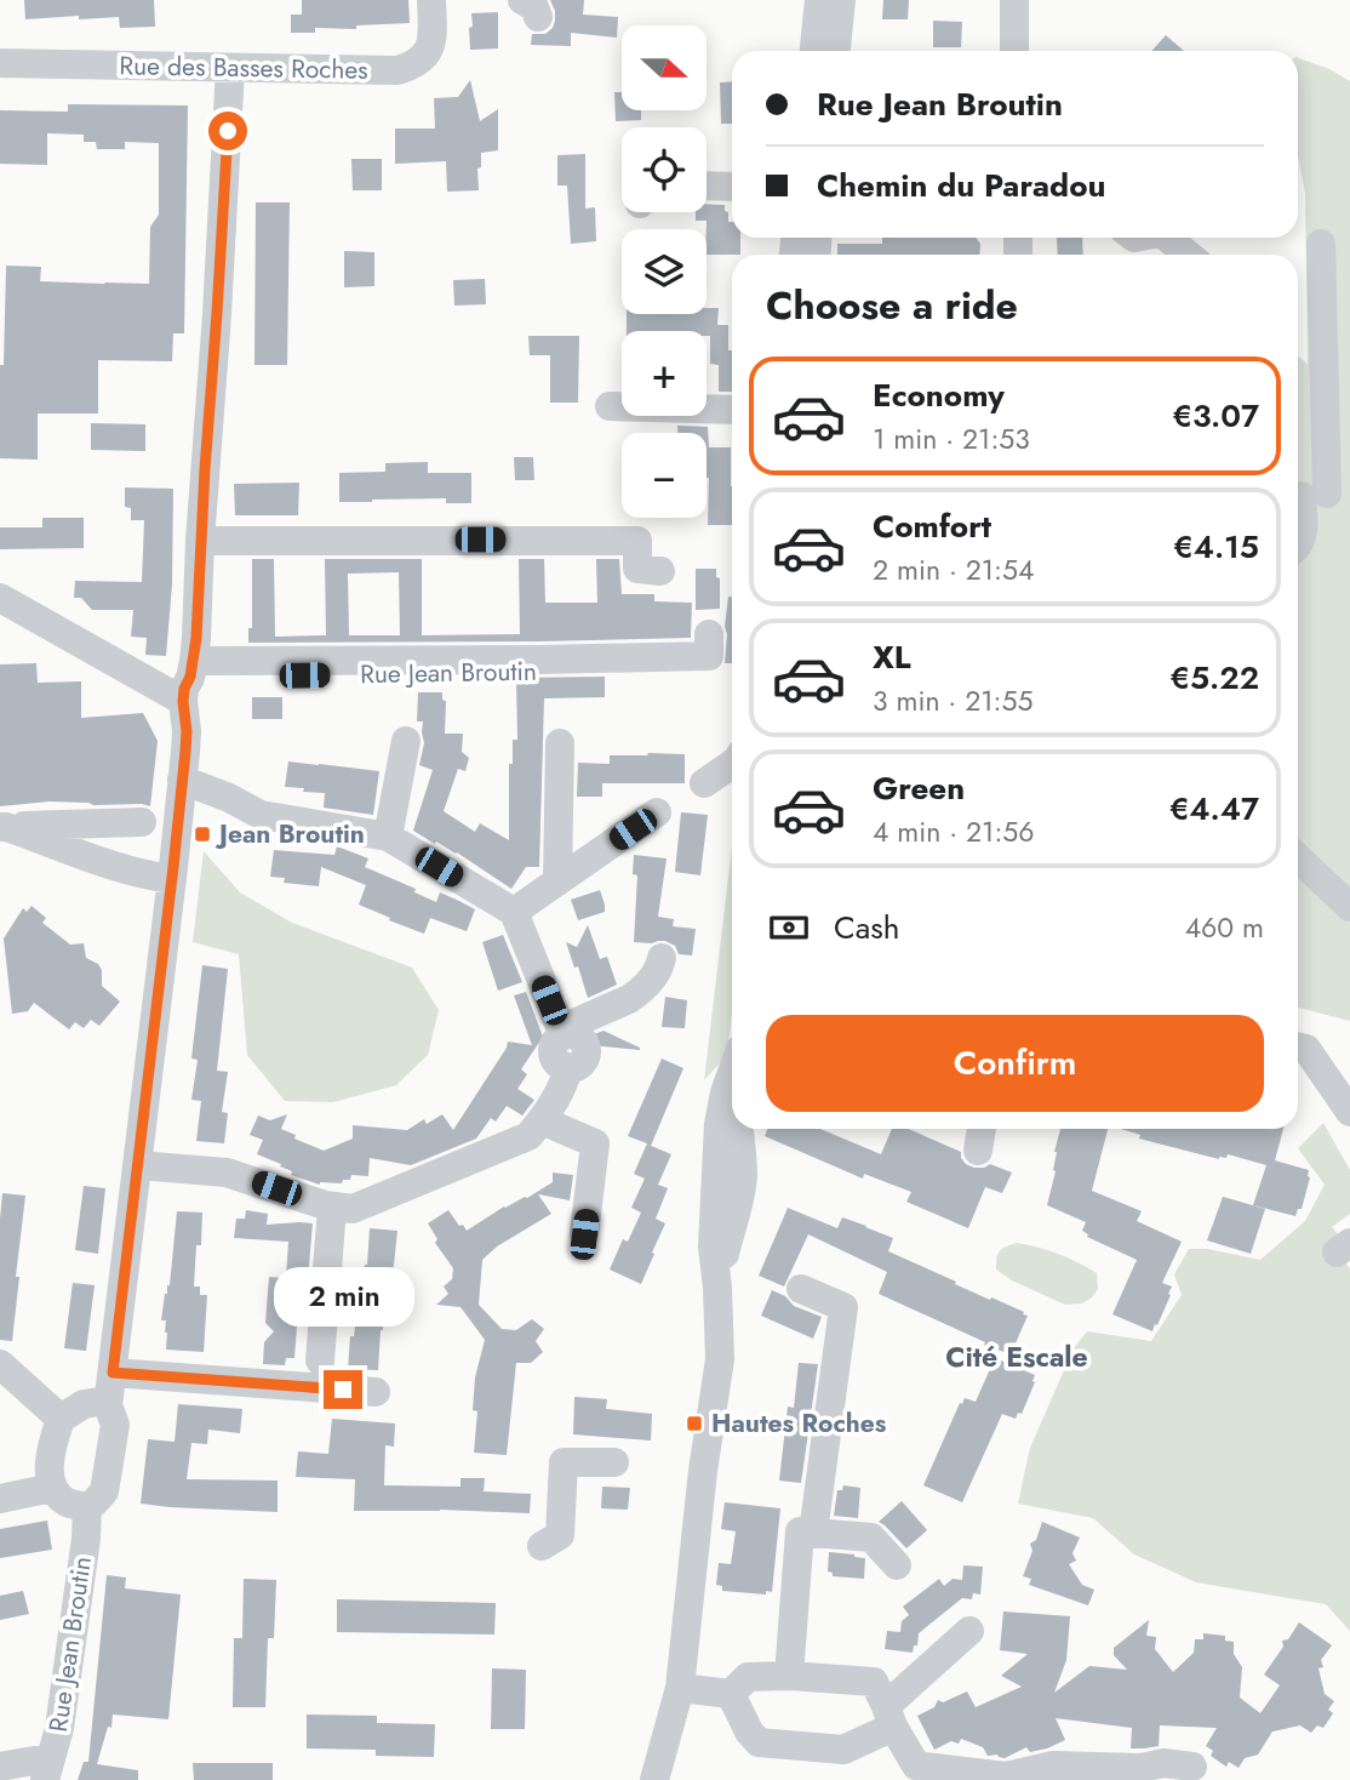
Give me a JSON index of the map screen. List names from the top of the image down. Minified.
{"streets":{"street":["Rue des Basses Roches","Rue Jean Broutin"]},"districts":["Cité Escale"],"places":{"transit":["Jean Broutin","Hautes Roches"]},"north":"right","page":{"map_buttons":["+","−"],"banner":["Rue Jean Broutin","Chemin du Paradou"],"heading":"Choose a ride","list":[{"name":"Economy","note":"1 min · 21:53","value":"€3.07"},{"name":"Comfort","note":"2 min · 21:54","value":"€4.15"},{"name":"XL","note":"3 min · 21:55","value":"€5.22"},{"name":"Green","note":"4 min · 21:56","value":"€4.47"}],"pay":["Cash","460 m"],"buttons":"Confirm","bubble":"2 min"}}
